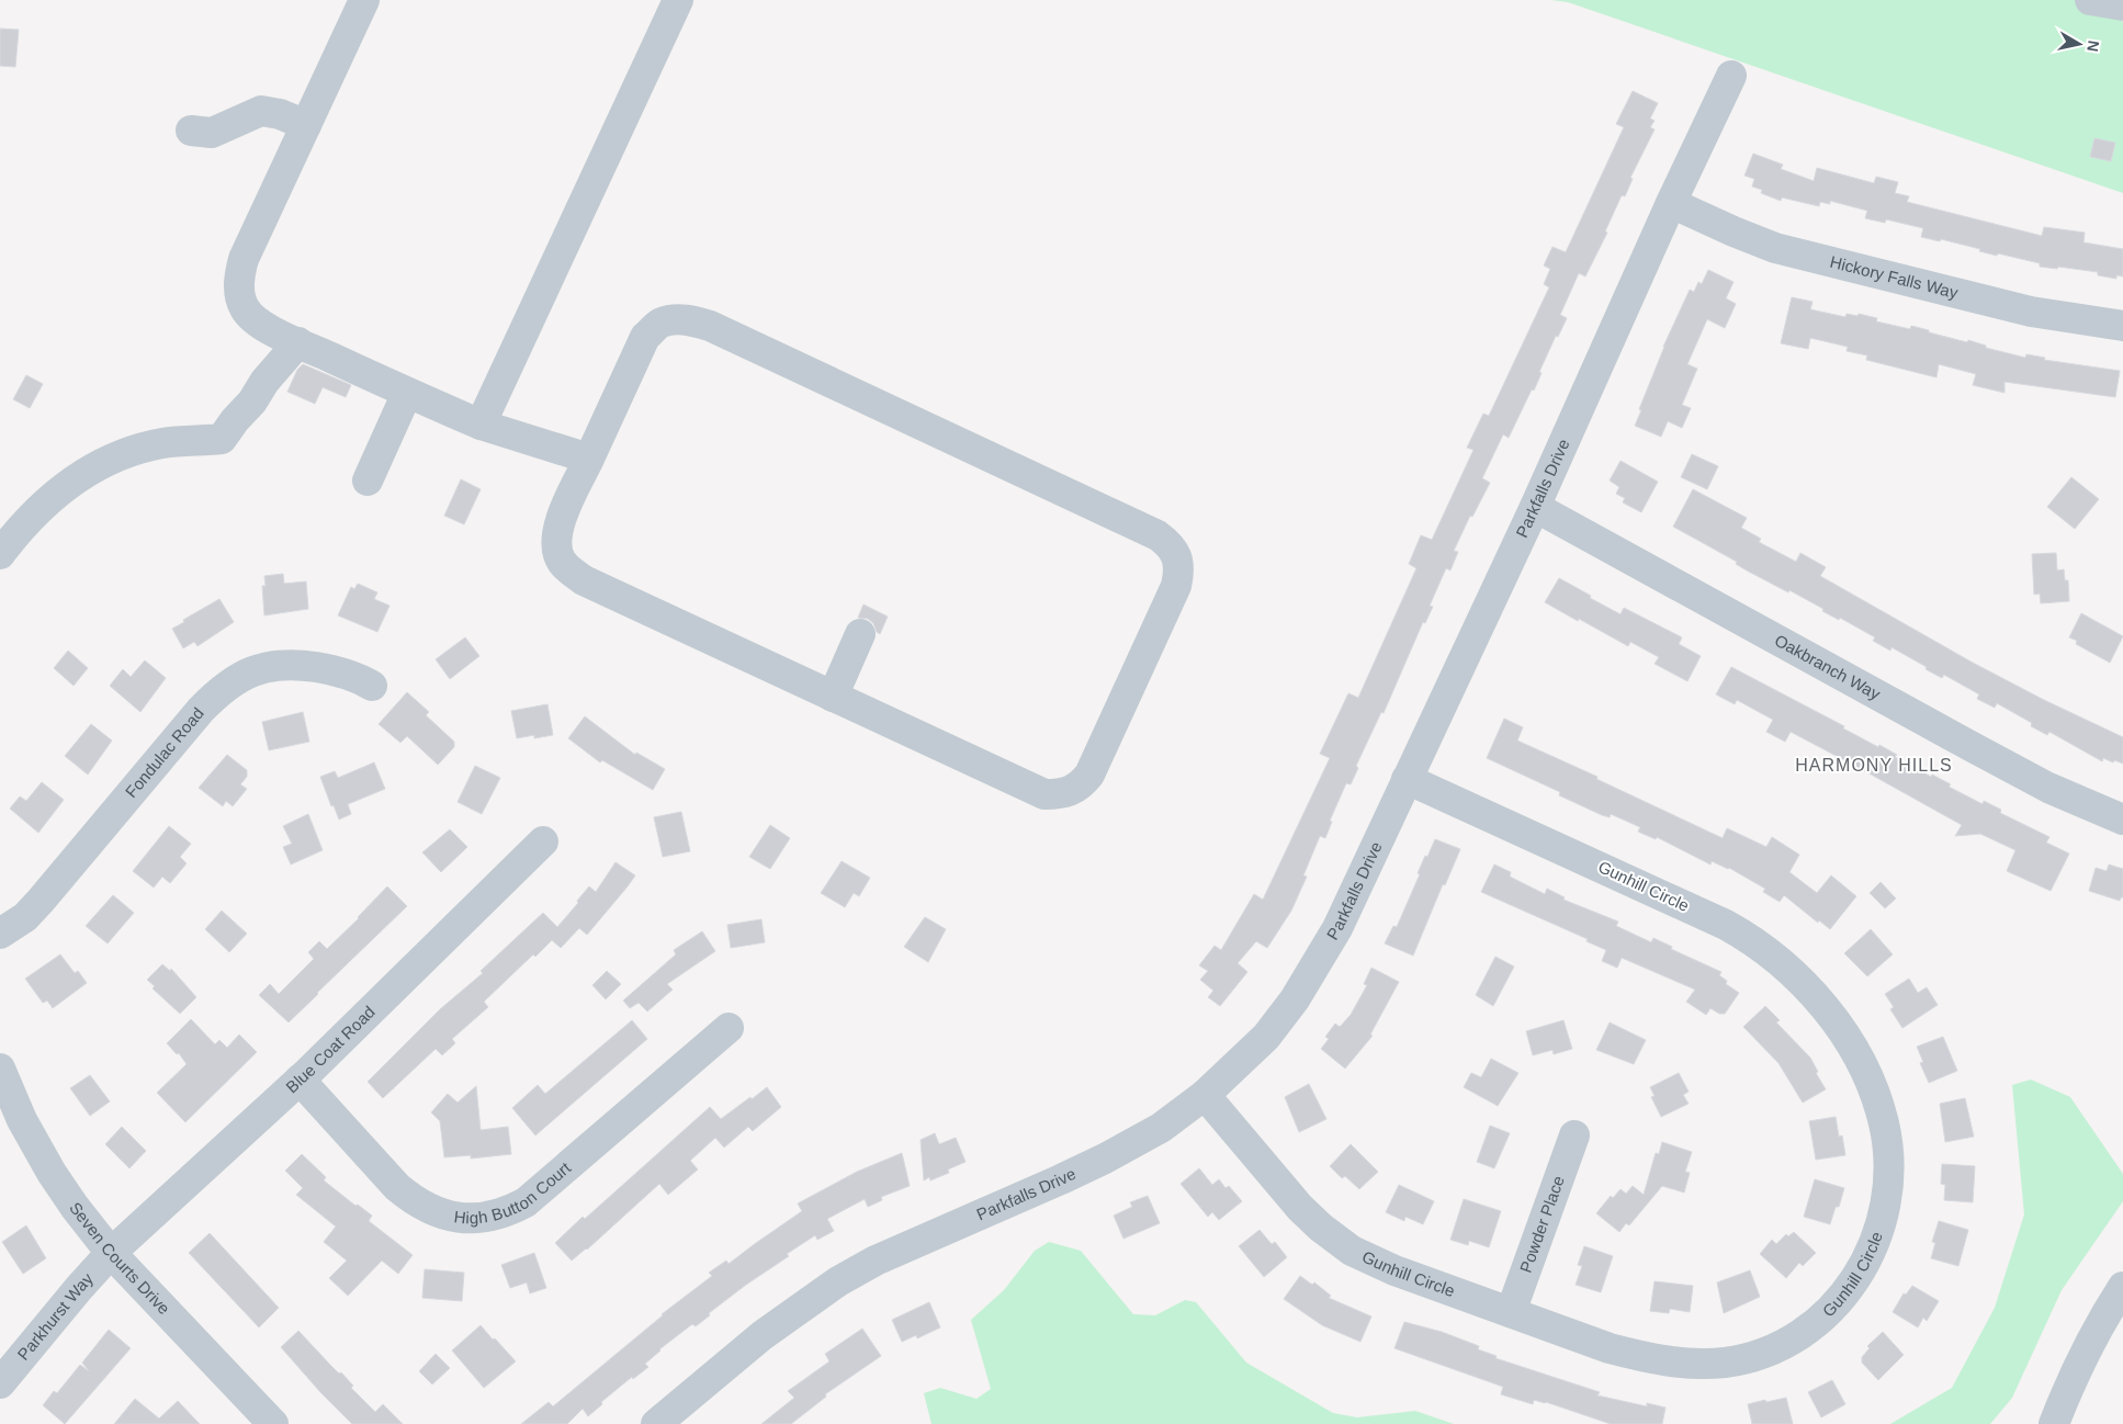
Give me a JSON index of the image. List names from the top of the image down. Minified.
{"streets":{"street":["Hickory Falls Way","Parkfalls Drive","Oakbranch Way","Fondulac Road","Gunhill Circle","Blue Coat Road","High Button Court","Powder Place","Seven Courts Drive","Parkhurst Way"]},"crossings":[["Hickory Falls Way","Parkfalls Drive"],["Parkfalls Drive","Oakbranch Way"],["Parkfalls Drive","Gunhill Circle"],["Gunhill Circle","Powder Place"],["Blue Coat Road","High Button Court"],["Blue Coat Road","Seven Courts Drive"],["Blue Coat Road","Parkhurst Way"],["Seven Courts Drive","Parkhurst Way"]],"districts":["HARMONY HILLS"],"north":"right"}
